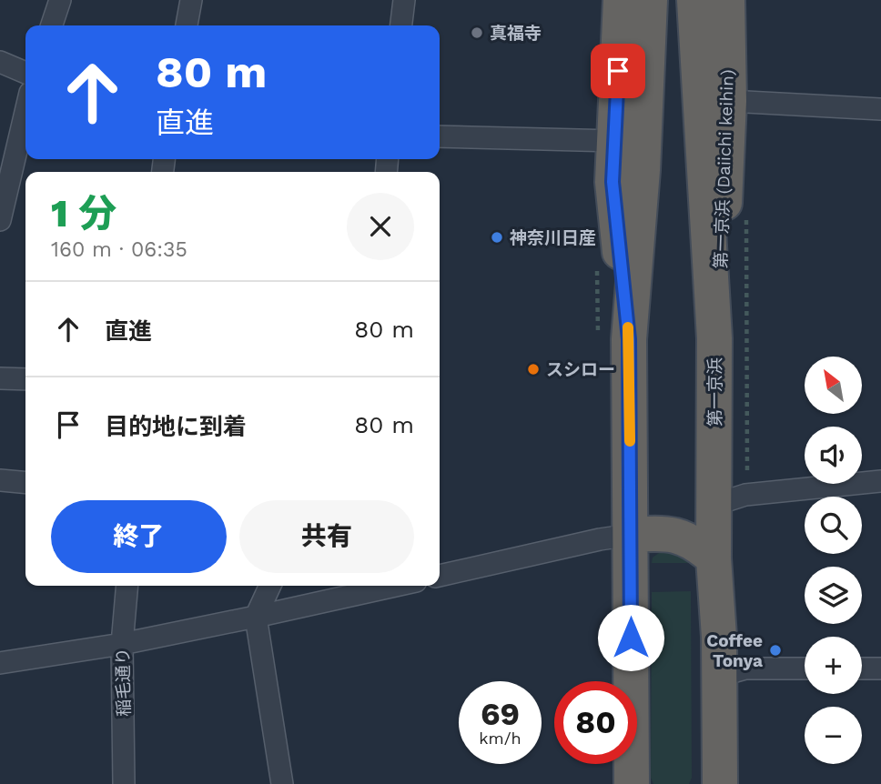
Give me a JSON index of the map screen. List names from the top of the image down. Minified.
{"streets":{"highway":["第一京浜 (Daiichi keihin)","第一京浜"],"street":["稲毛通り"]},"crossings":[["第一京浜 (Daiichi keihin)","第一京浜"]],"places":["真福寺","神奈川日産","スシロー","Coffee Tonya"],"north":"top left","page":{"turn":["80 m","直進"],"heading":["1 分","160 m · 06:35"],"list":[{"name":"直進","value":"80 m"},{"name":"目的地に到着","value":"80 m"}],"map_buttons":["+","−"],"buttons":["終了","共有"],"speed":"69 km/h","limit":"80"}}
